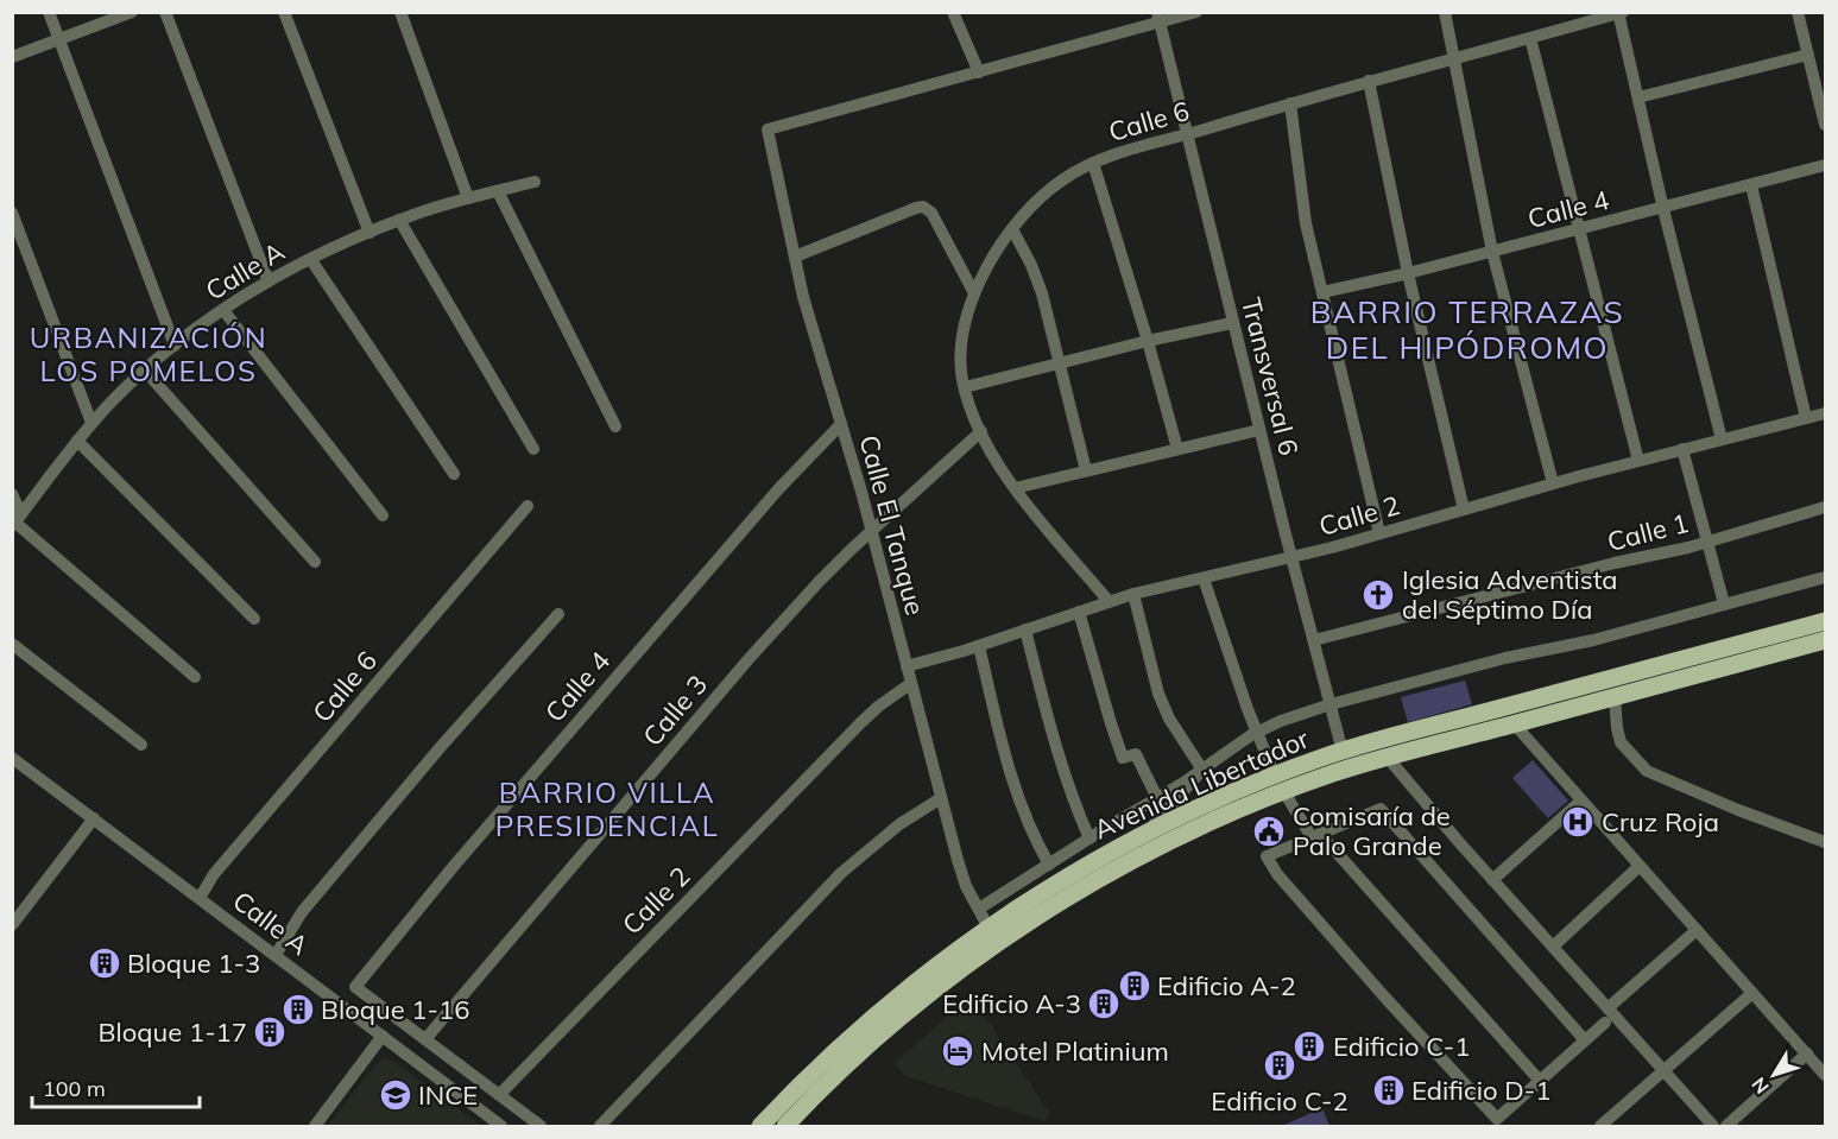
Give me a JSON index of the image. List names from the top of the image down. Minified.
{"streets":{"main road":["Avenida Libertador"],"street":["Calle 6","Calle 4","Calle A","Transversal 6","Calle 2","Calle El Tanque","Calle 1","Calle 3"]},"crossings":[["Calle 6","Calle A"],["Calle 6","Transversal 6"],["Calle 6","Calle 2"],["Calle 6","Calle 3"],["Calle 4","Calle El Tanque"],["Transversal 6","Calle 2"],["Transversal 6","Calle 1"],["Transversal 6","Avenida Libertador"],["Calle 2","Calle El Tanque"],["Calle El Tanque","Calle 3"],["Calle El Tanque","Avenida Libertador"]],"districts":["BARRIO TERRAZAS DEL HIPÓDROMO","URBANIZACIÓN LOS POMELOS","BARRIO VILLA PRESIDENCIAL"],"places":{"church":["Iglesia Adventista del Séptimo Día"],"hospital":["Cruz Roja"],"public building":["Comisaría de Palo Grande"],"building":["Bloque 1-3","Edificio A-2","Edificio A-3","Bloque 1-16","Bloque 1-17","Edificio C-1","Edificio C-2","Edificio D-1"],"hotel":["Motel Platinium"],"school or university":["INCE"]},"scale_bar":"100 m","north":"bottom left"}
